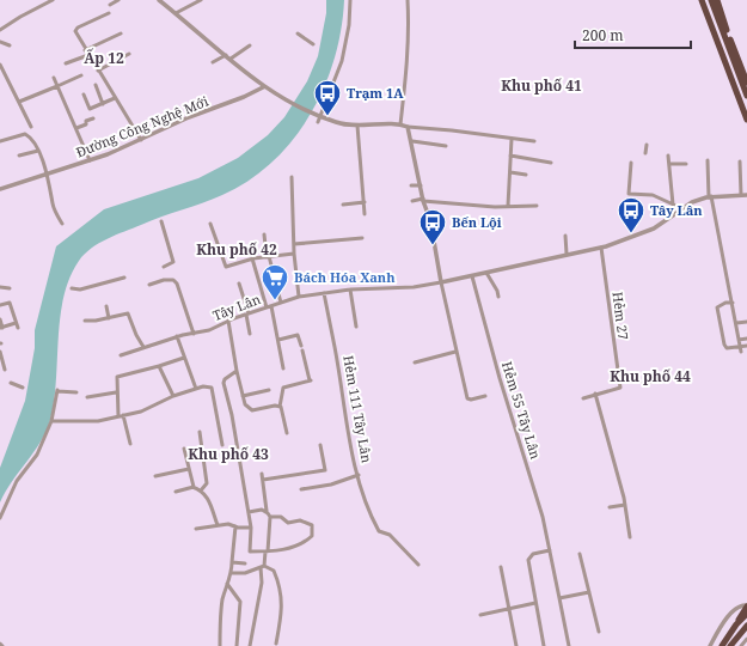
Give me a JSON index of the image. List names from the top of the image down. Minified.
{"streets":{"street":["Đường Công Nghệ Mới","Tây Lân","Hẻm 27","Hẻm 111 Tây Lân","Hẻm 55 Tây Lân"]},"crossings":[["Tây Lân","Hẻm 27"],["Tây Lân","Hẻm 111 Tây Lân"],["Tây Lân","Hẻm 55 Tây Lân"]],"districts":["Ấp 12","Khu phố 41","Khu phố 42","Khu phố 44","Khu phố 43"],"places":{"bus stop":["Trạm 1A","Tây Lân","Bến Lội"],"supermarket":["Bách Hóa Xanh"]},"scale_bar":"200 m"}
